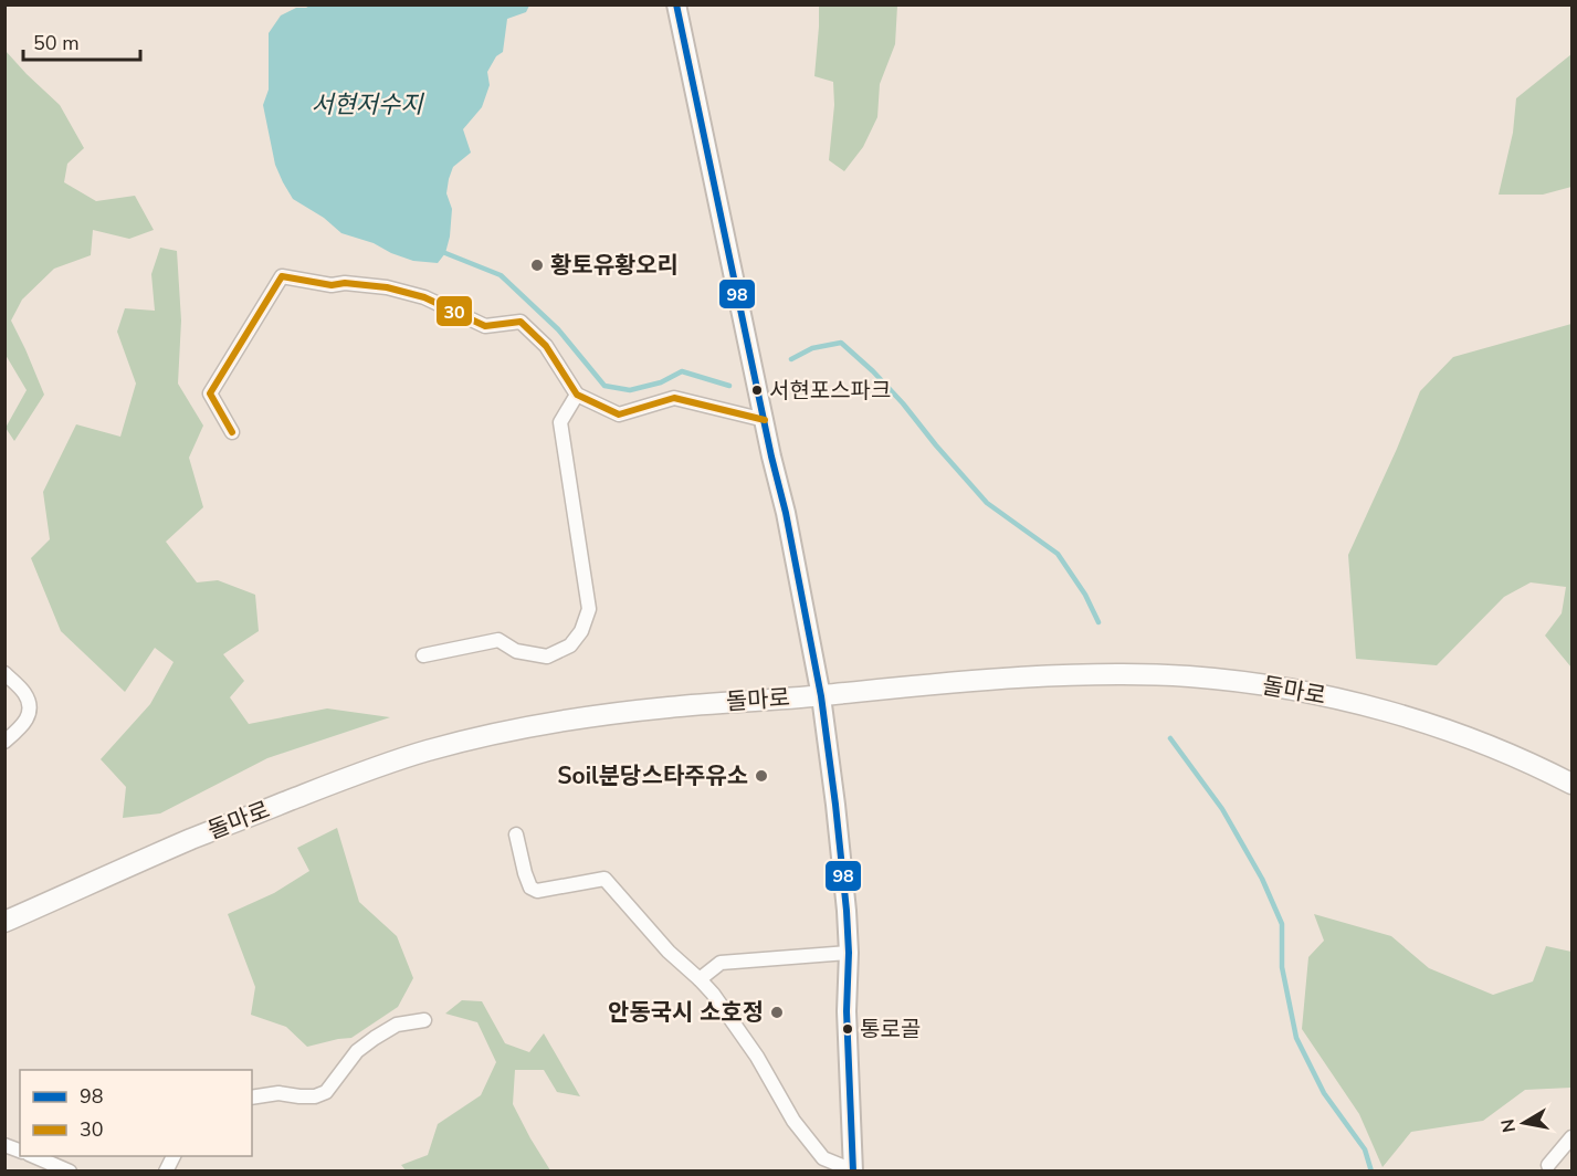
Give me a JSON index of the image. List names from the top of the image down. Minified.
{"streets":{"main road":["돌마로"]},"water":["서현저수지"],"places":["황토유황오리","서현포스파크","Soil분당스타주유소","안동국시 소호정","통로골"],"lines":["transit line 98","transit line 30"],"legend":["98","30"],"scale_bar":"50 m","north":"left"}
